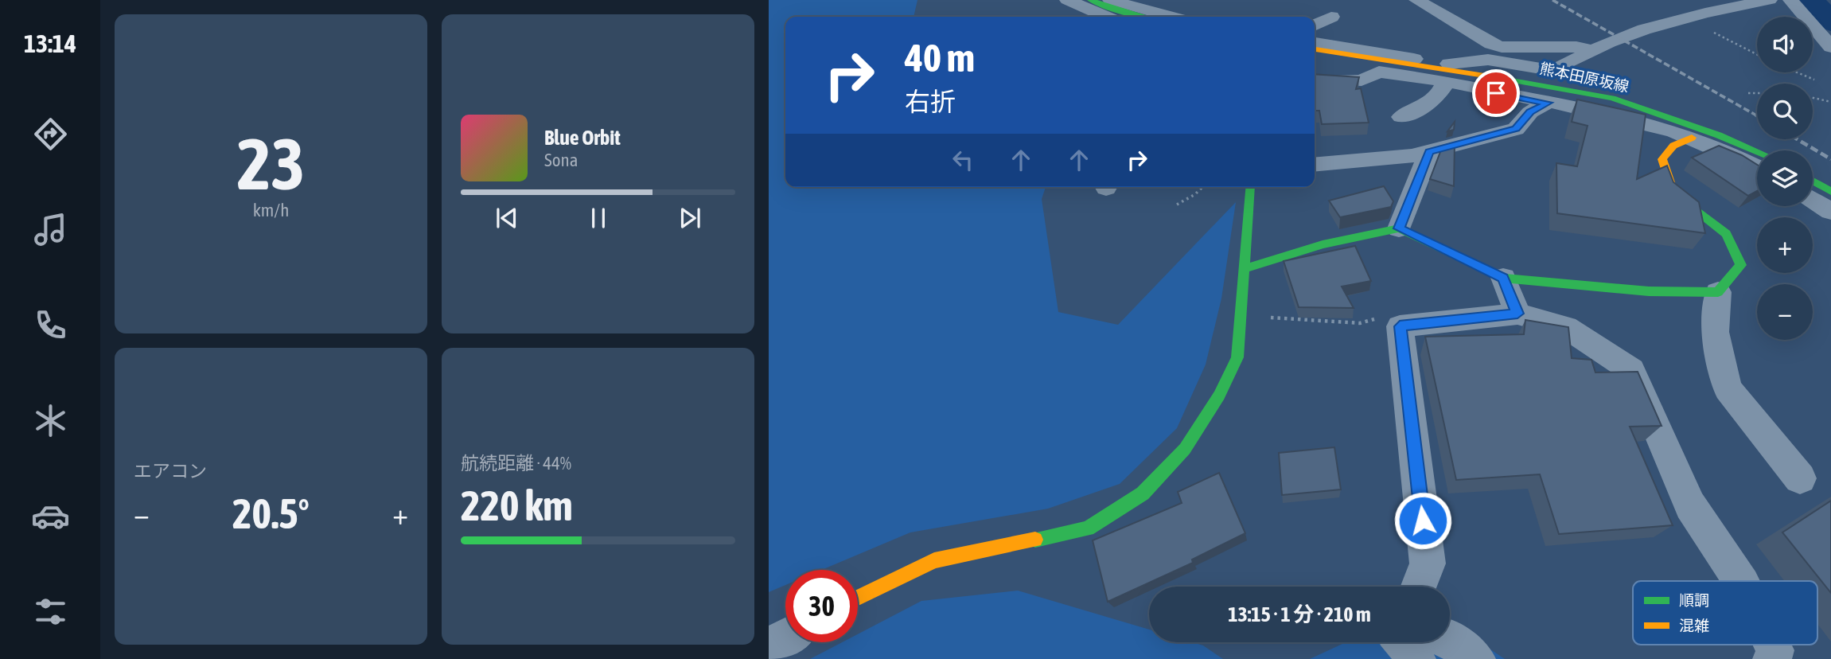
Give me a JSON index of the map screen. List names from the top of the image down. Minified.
{"streets":{"street":["熊本田原坂線"]},"legend":["順調","混雑"],"page":{"tabs":"13:14","tile":[["23","km/h"],"エアコン",["航続距離 · 44%","220 km"]],"map_buttons":["+","−"],"turn":["40 m","右折"],"song":["Blue Orbit","Sona"],"heat":["−","20.5°","+"],"limit":"30","trip":"13:15 · 1 分 · 210 m"}}
